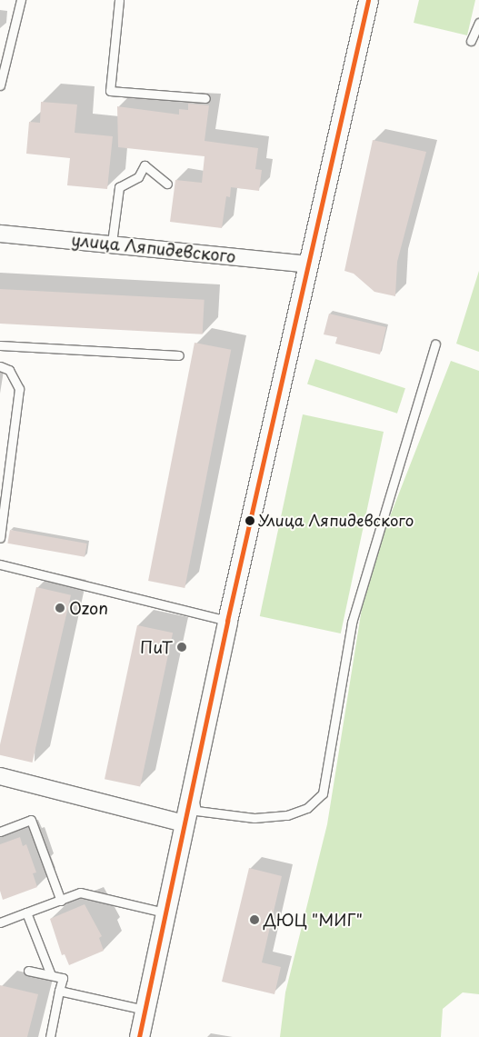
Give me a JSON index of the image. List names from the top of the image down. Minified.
{"streets":{"street":["улица Ляпидевского"]},"places":["Улица Ляпидевского","Ozon","ПиТ","ДЮЦ \"МИГ\""]}
